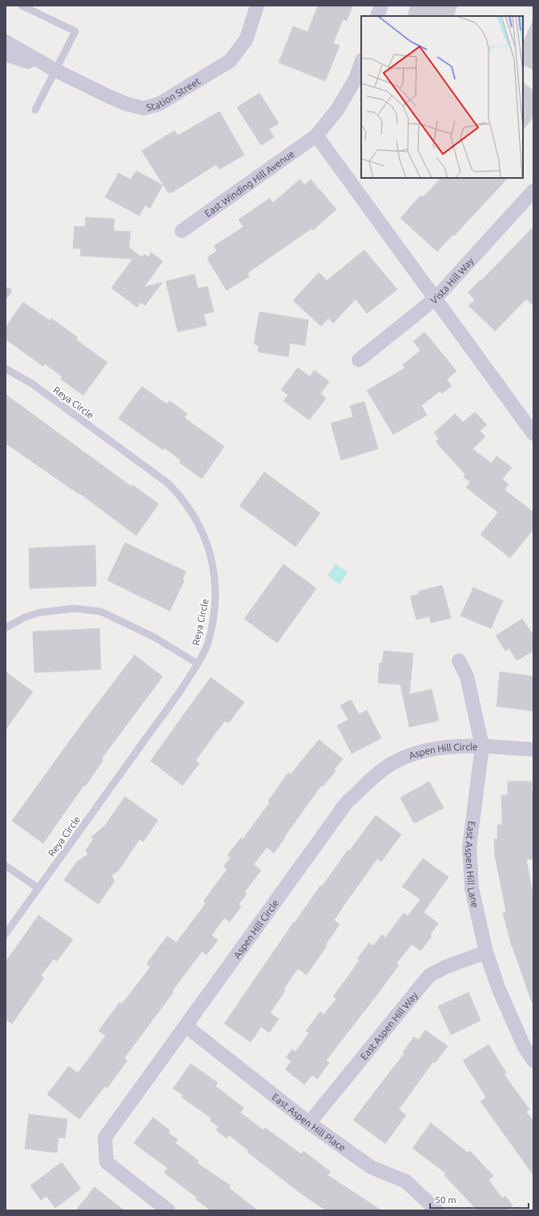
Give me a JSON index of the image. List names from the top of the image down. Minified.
{"streets":{"street":["Station Street","East Winding Hill Avenue","Vista Hill Way","Aspen Hill Circle","East Aspen Hill Lane","East Aspen Hill Way","East Aspen Hill Place"],"lane":["Reya Circle"]},"crossings":[["Aspen Hill Circle","East Aspen Hill Lane"],["Aspen Hill Circle","East Aspen Hill Place"],["East Aspen Hill Lane","East Aspen Hill Way"],["East Aspen Hill Way","East Aspen Hill Place"]],"scale_bar":"50 m"}
